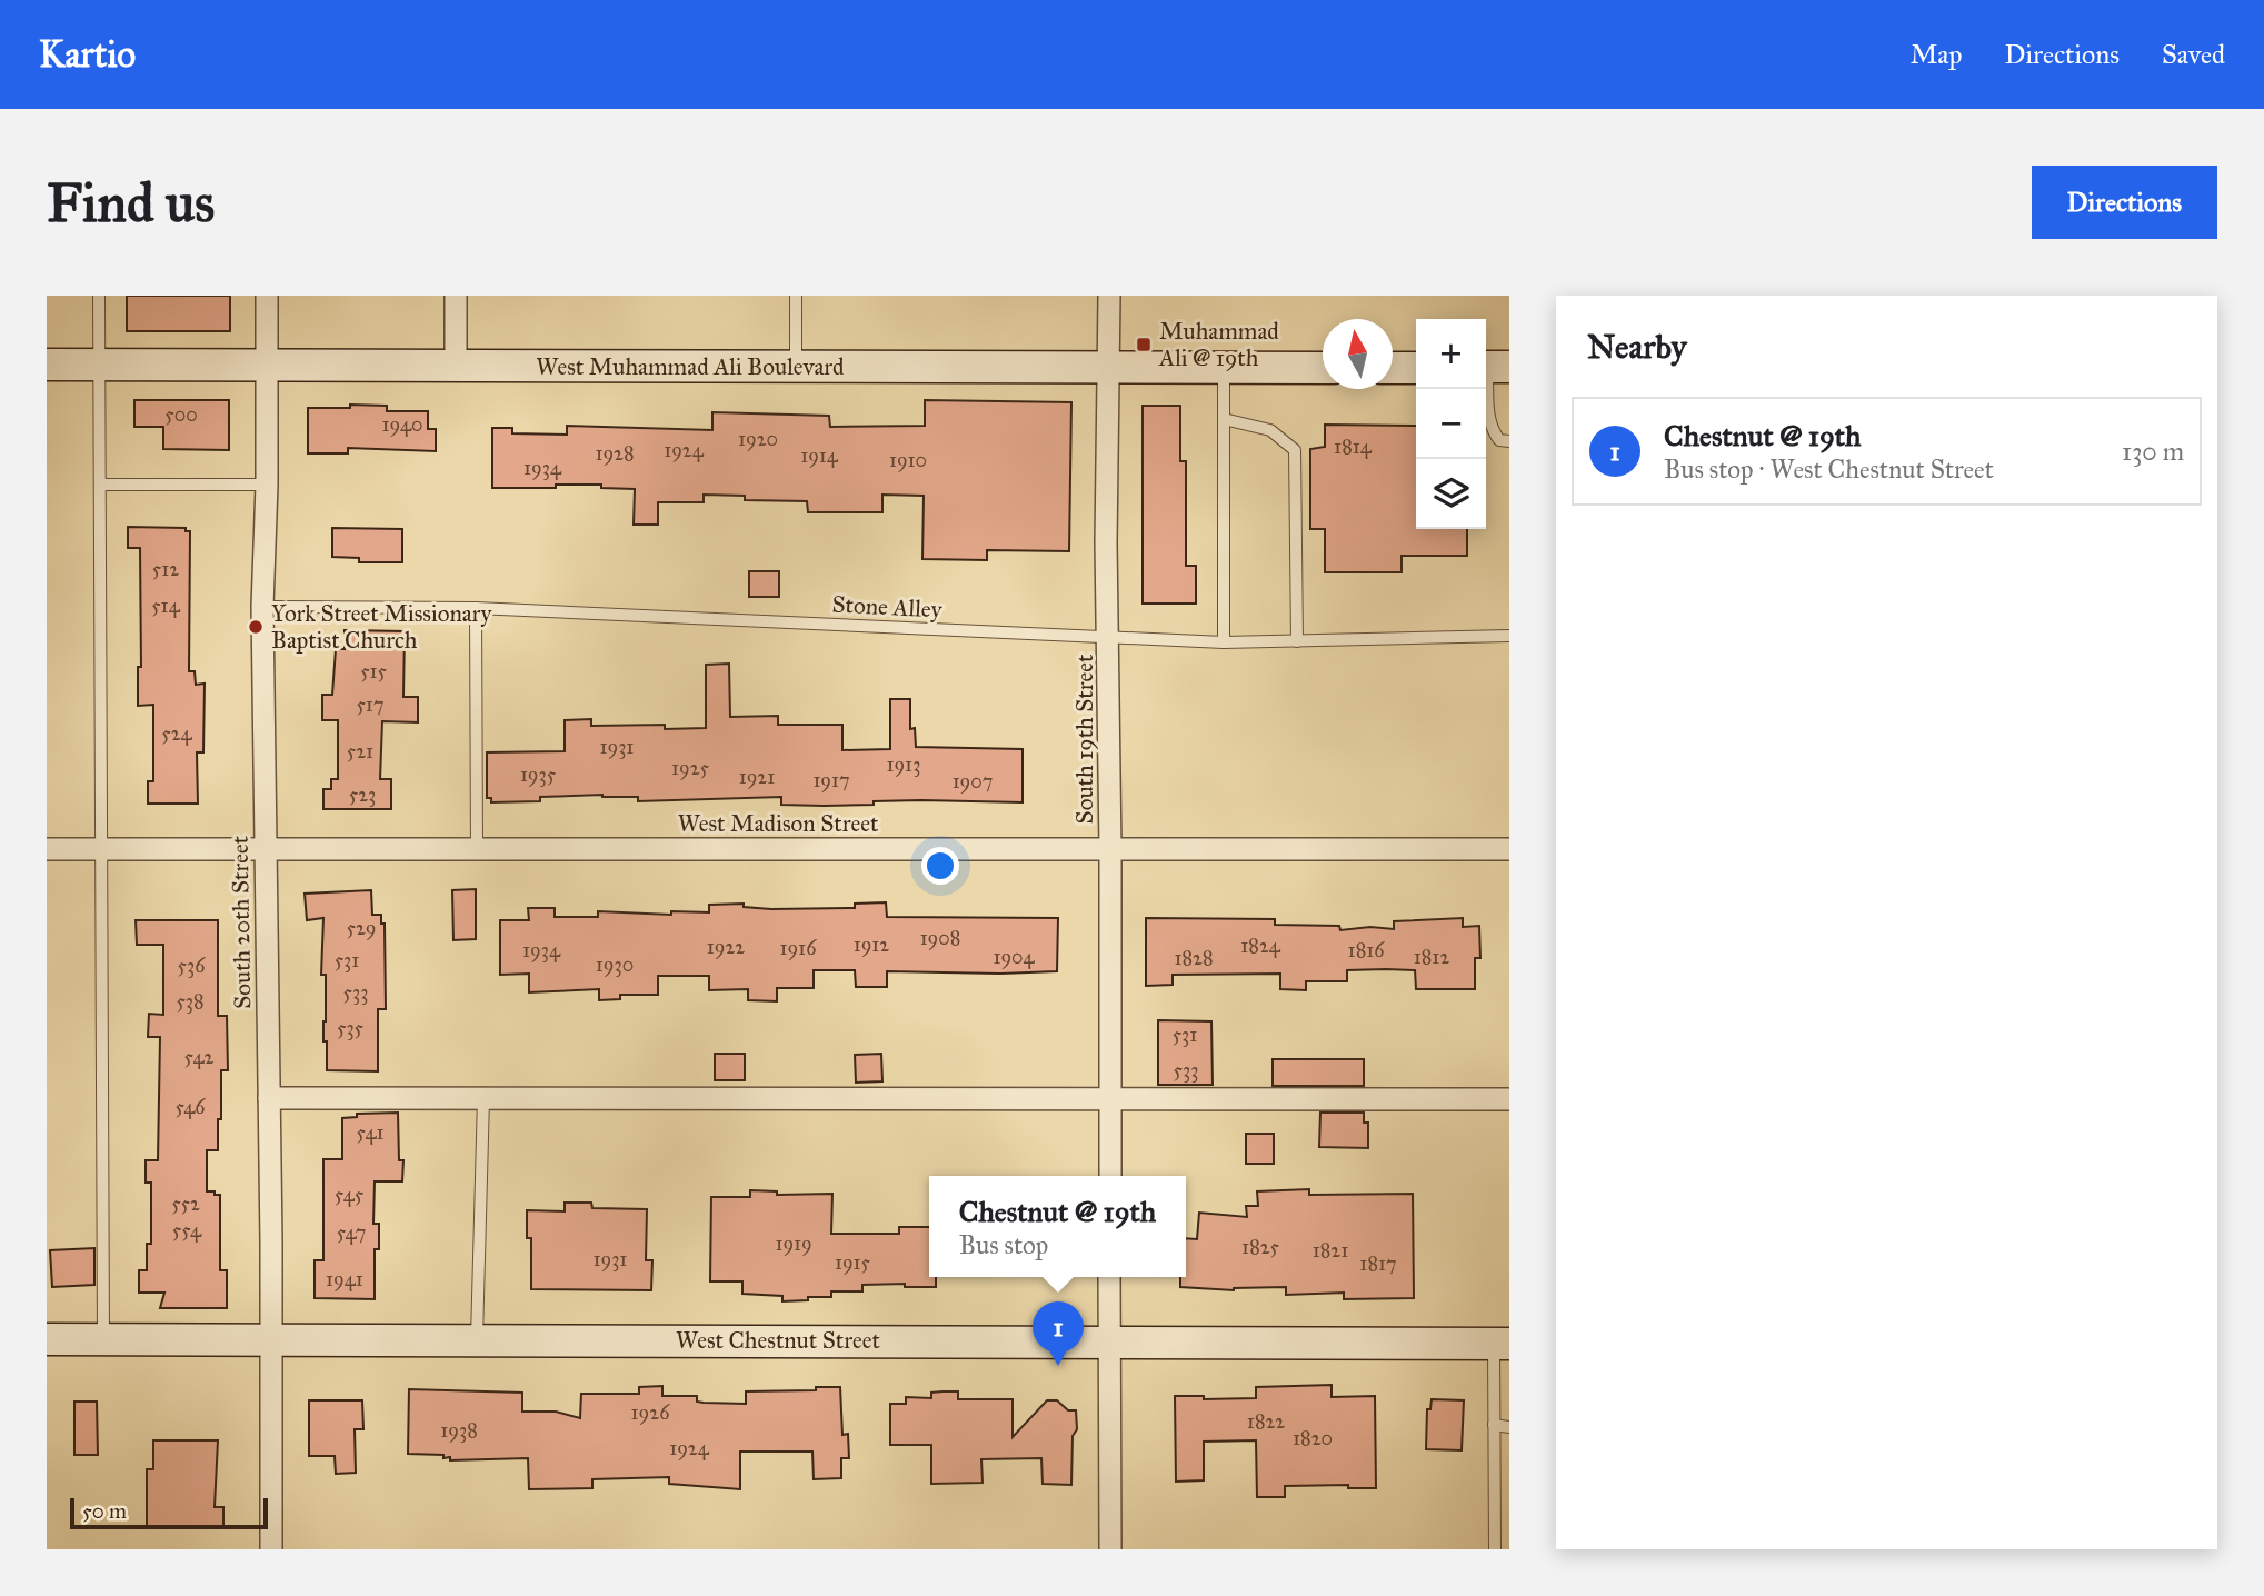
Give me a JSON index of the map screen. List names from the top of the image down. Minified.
{"streets":{"main road":["West Muhammad Ali Boulevard","West Chestnut Street"],"street":["South 19th Street","West Madison Street","South 20th Street"],"lane":["Stone Alley"]},"crossings":[["West Muhammad Ali Boulevard","South 19th Street"],["West Muhammad Ali Boulevard","South 20th Street"],["Stone Alley","South 19th Street"],["Stone Alley","South 20th Street"],["South 19th Street","West Madison Street"],["West Madison Street","South 20th Street"],["South 20th Street","West Chestnut Street"]],"places":{"transit":["Muhammad Ali @ 19th"],"other":["York Street Missionary Baptist Church"]},"house_numbers":["500","1940","1920","1814","1924","1928","1914","1910","1934","512","514","515","517","524","1931","521","1913","1925","1935","1921","1917","1907","523","529","1908","1912","1824","1922","1916","1934","1816","1904","1812","1828","531","1930","536","533","538","535","531","542","533","546","541","545","552","554","547","1919","1825","1821","1931","1915","1817","1941","1926","1822","1938","1820","1924"],"scale_bar":"50 m","north":"top","page":{"header":"Kartio","nav":["Map","Directions","Saved"],"buttons":"Directions","title":"Find us","heading":"Nearby","map_buttons":["+","−"],"list":[{"mark":"1","name":"Chestnut @ 19th","note":"Bus stop · West Chestnut Street","value":"130 m"}],"popup":["Chestnut @ 19th","Bus stop"],"pins":"1","scale":"50 m"}}
